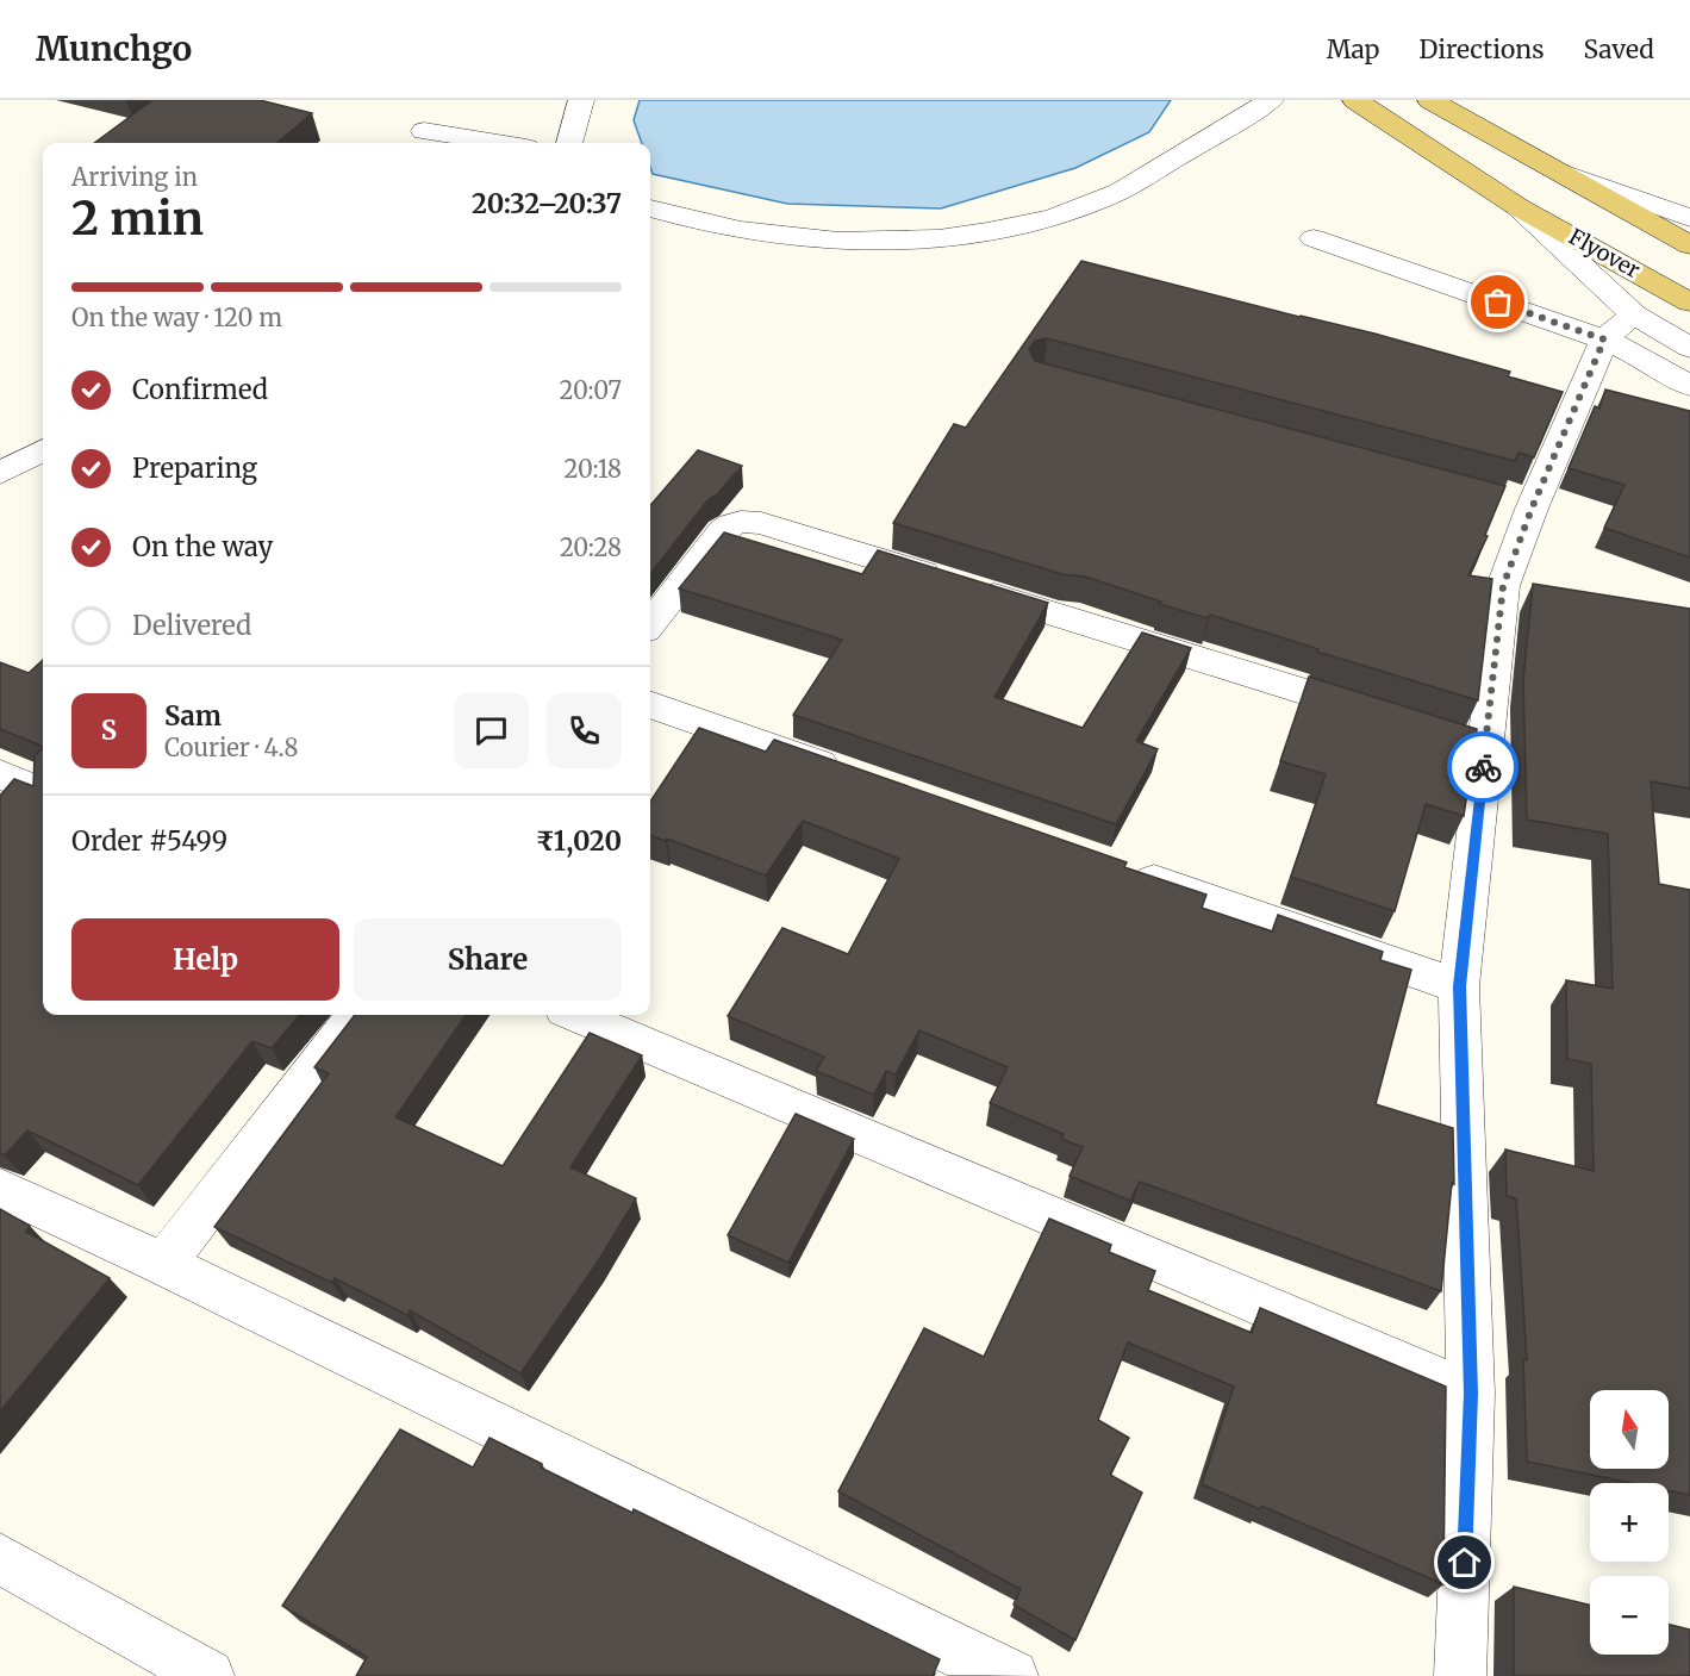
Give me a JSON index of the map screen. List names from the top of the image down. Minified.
{"streets":{"main road":["Flyover"]},"north":"top","page":{"header":"Munchgo","nav":["Map","Directions","Saved"],"heading":["2 min","Arriving in","20:32–20:37"],"panel":["Sam","Courier · 4.8","Order #5499","₹1,020"],"bar":"On the way · 120 m","list":[["Confirmed","20:07"],["Preparing","20:18"],["On the way","20:28"],"Delivered"],"round":"S","buttons":["Help","Share"],"map_buttons":["+","−"]}}
